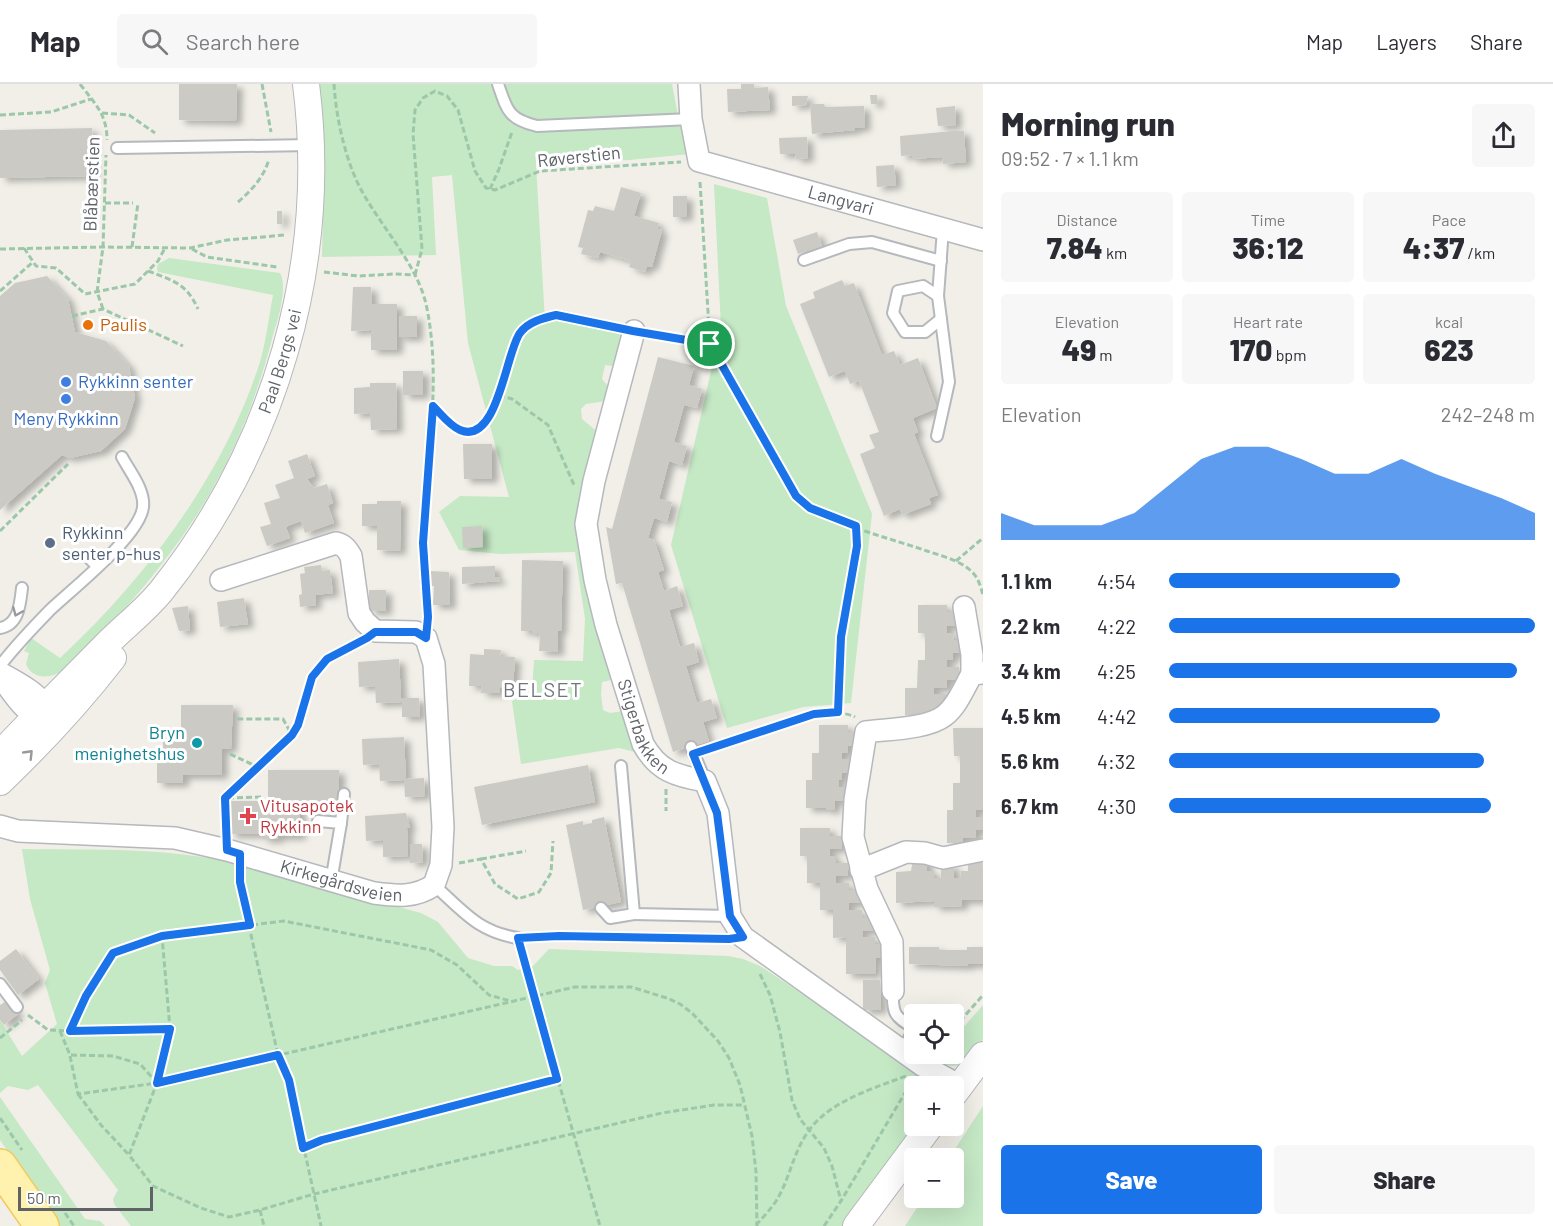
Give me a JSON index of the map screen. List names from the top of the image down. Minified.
{"streets":{"street":["Langvari","Paal Bergs vei","Stigerbakken","Kirkegårdsveien"],"path":["Røverstien","Blåbærstien"]},"crossings":[["Røverstien","Langvari"]],"districts":["BELSET"],"places":{"other":["Paulis","Rykkinn senter","Meny Rykkinn","Rykkinn senter p-hus","Bryn menighetshus"],"health":["Vitusapotek Rykkinn"]},"scale_bar":"50 m","page":{"header":"Map","search":"Search here","nav":["Map","Layers","Share"],"heading":["Morning run","09:52 · 7 × 1.1 km"],"stats":[["Distance","7.84 km"],["Time","36:12"],["Pace","4:37 /km"],["Elevation","49 m"],["Heart rate","170 bpm"],["kcal","623"]],"chart":["Elevation","242–248 m"],"list":[{"name":"1.1 km","note":"4:54"},{"name":"2.2 km","note":"4:22"},{"name":"3.4 km","note":"4:25"},{"name":"4.5 km","note":"4:42"},{"name":"5.6 km","note":"4:32"},{"name":"6.7 km","note":"4:30"}],"map_buttons":["+","−"],"buttons":["Save","Share"],"scale":"50 m"}}
